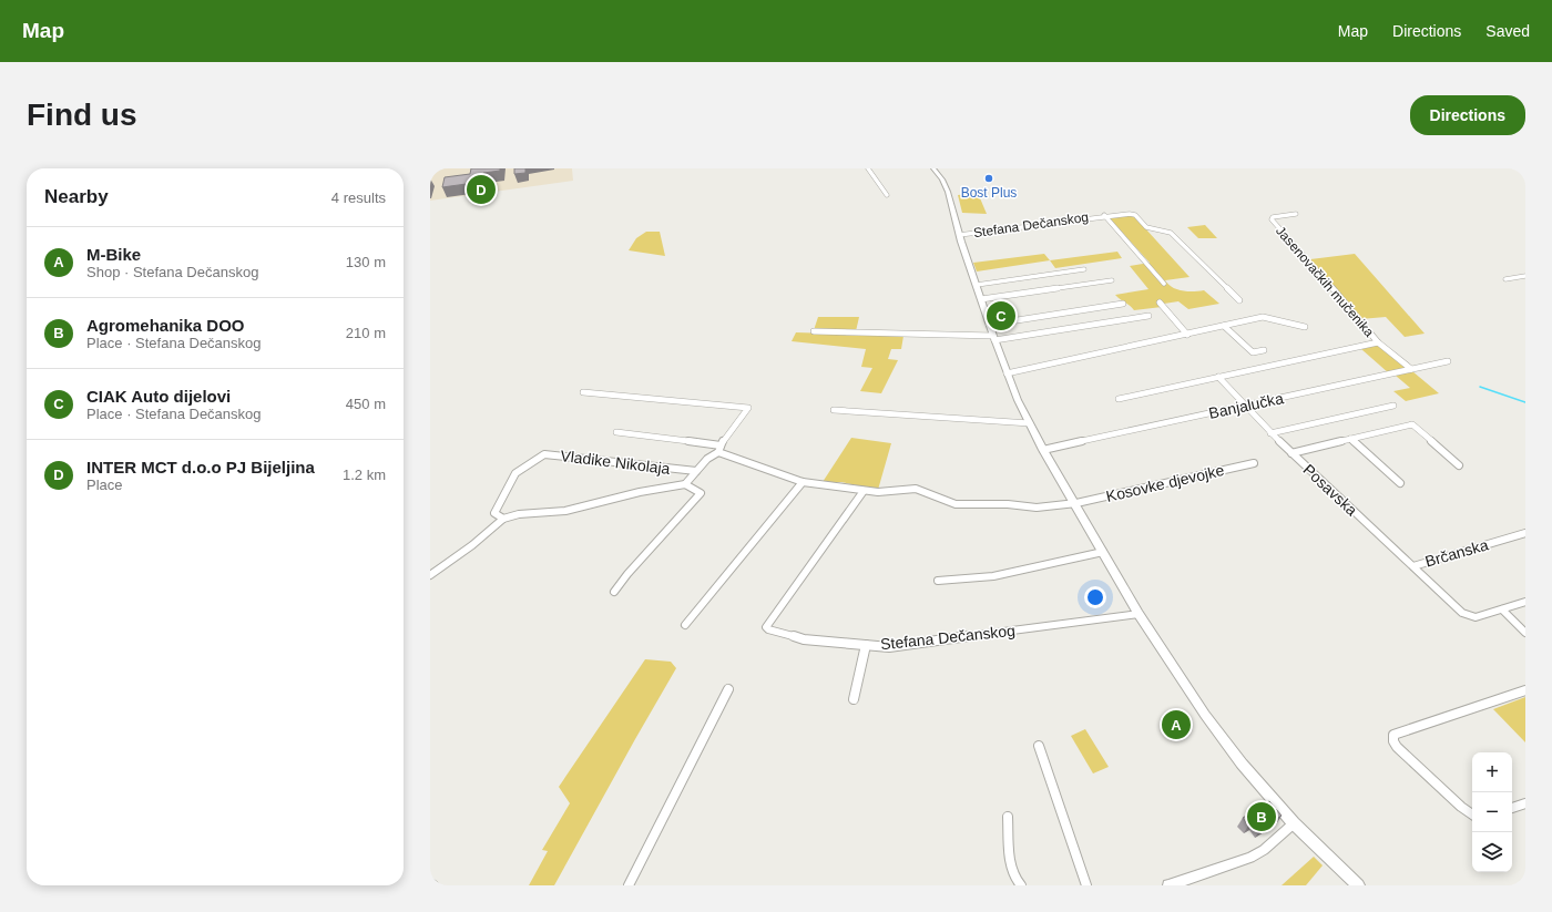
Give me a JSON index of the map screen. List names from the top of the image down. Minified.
{"streets":{"main road":["Stefana Dečanskog"],"street":["Jasenovačkih mučenika","Banjalučka","Vladike Nikolaja","Kosovke djevojke","Posavska","Brčanska"]},"crossings":[["Stefana Dečanskog","Banjalučka"],["Stefana Dečanskog","Vladike Nikolaja"],["Stefana Dečanskog","Kosovke djevojke"],["Jasenovačkih mučenika","Banjalučka"],["Vladike Nikolaja","Kosovke djevojke"],["Posavska","Brčanska"]],"places":["Bost Plus"],"page":{"header":"Map","nav":["Map","Directions","Saved"],"buttons":"Directions","title":"Find us","heading":["Nearby","4 results"],"pins":["D","C","A","B"],"list":[{"mark":"A","name":"M-Bike","note":"Shop · Stefana Dečanskog","value":"130 m"},{"mark":"B","name":"Agromehanika DOO","note":"Place · Stefana Dečanskog","value":"210 m"},{"mark":"C","name":"CIAK Auto dijelovi","note":"Place · Stefana Dečanskog","value":"450 m"},{"mark":"D","name":"INTER MCT d.o.o PJ Bijeljina","note":"Place","value":"1.2 km"}],"map_buttons":["+","−"]}}
